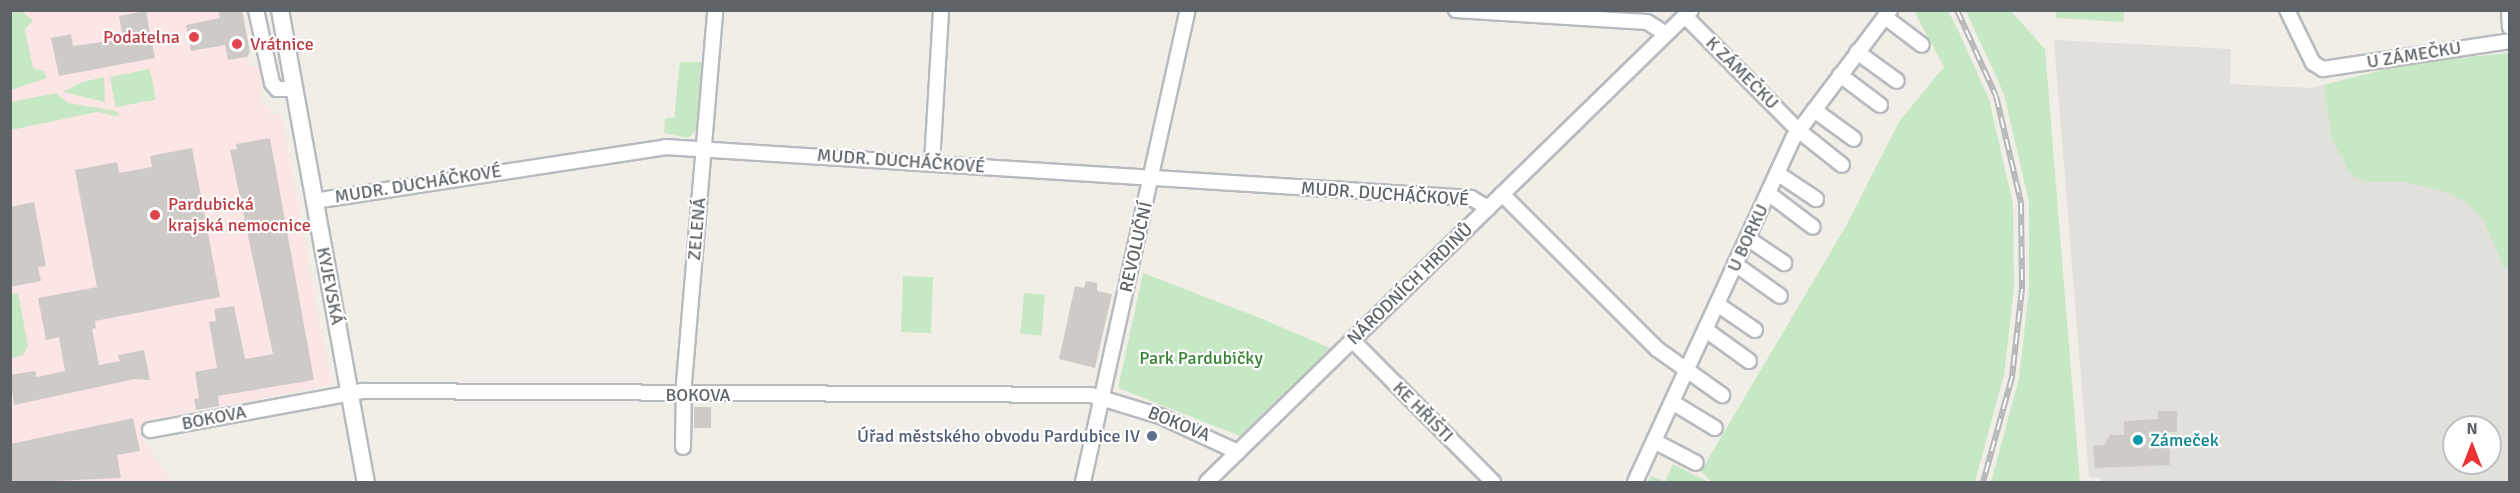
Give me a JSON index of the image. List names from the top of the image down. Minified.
{"streets":{"street":["U ZÁMEČKU","K ZÁMEČKU","MUDR. DUCHÁČKOVÉ","ZELENÁ","U BORKU","REVOLUČNÍ","NÁRODNÍCH HRDINŮ","KYJEVSKÁ","BOKOVA","KE HŘIŠTI"]},"crossings":[["K ZÁMEČKU","U BORKU"],["K ZÁMEČKU","NÁRODNÍCH HRDINŮ"],["MUDR. DUCHÁČKOVÉ","ZELENÁ"],["MUDR. DUCHÁČKOVÉ","REVOLUČNÍ"],["MUDR. DUCHÁČKOVÉ","NÁRODNÍCH HRDINŮ"],["MUDR. DUCHÁČKOVÉ","KYJEVSKÁ"],["ZELENÁ","BOKOVA"],["REVOLUČNÍ","BOKOVA"],["NÁRODNÍCH HRDINŮ","BOKOVA"],["NÁRODNÍCH HRDINŮ","KE HŘIŠTI"],["KYJEVSKÁ","BOKOVA"]],"parks":["Park Pardubičky"],"places":["Podatelna","Vrátnice","Pardubická krajská nemocnice","Úřad městského obvodu Pardubice IV","Zámeček"],"north":"top"}
